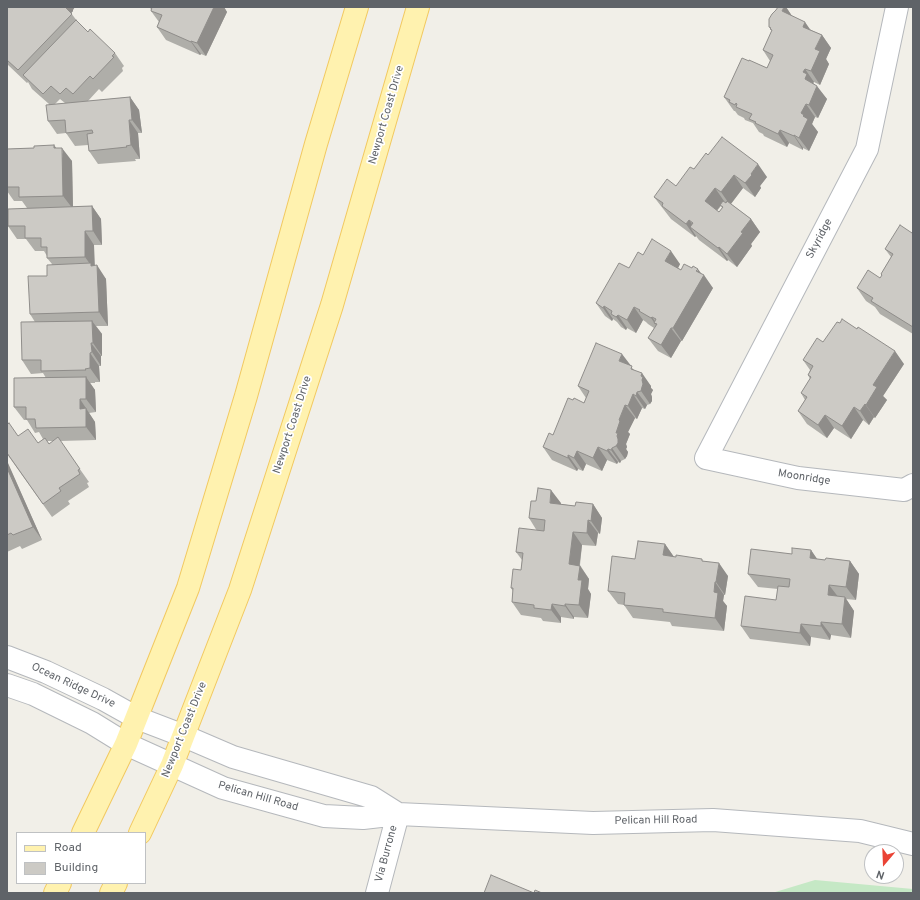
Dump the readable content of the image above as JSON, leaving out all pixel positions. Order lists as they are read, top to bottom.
{
  "streets": {
    "main road": ["Newport Coast Drive"],
    "street": [
      "Skyridge",
      "Moonridge",
      "Ocean Ridge Drive",
      "Pelican Hill Road",
      "Via Burrone"
    ]
  },
  "crossings": [
    ["Newport Coast Drive", "Pelican Hill Road"],
    ["Skyridge", "Moonridge"],
    ["Ocean Ridge Drive", "Pelican Hill Road"],
    ["Pelican Hill Road", "Via Burrone"]
  ],
  "legend": ["Road", "Building"],
  "north": "bottom"
}
